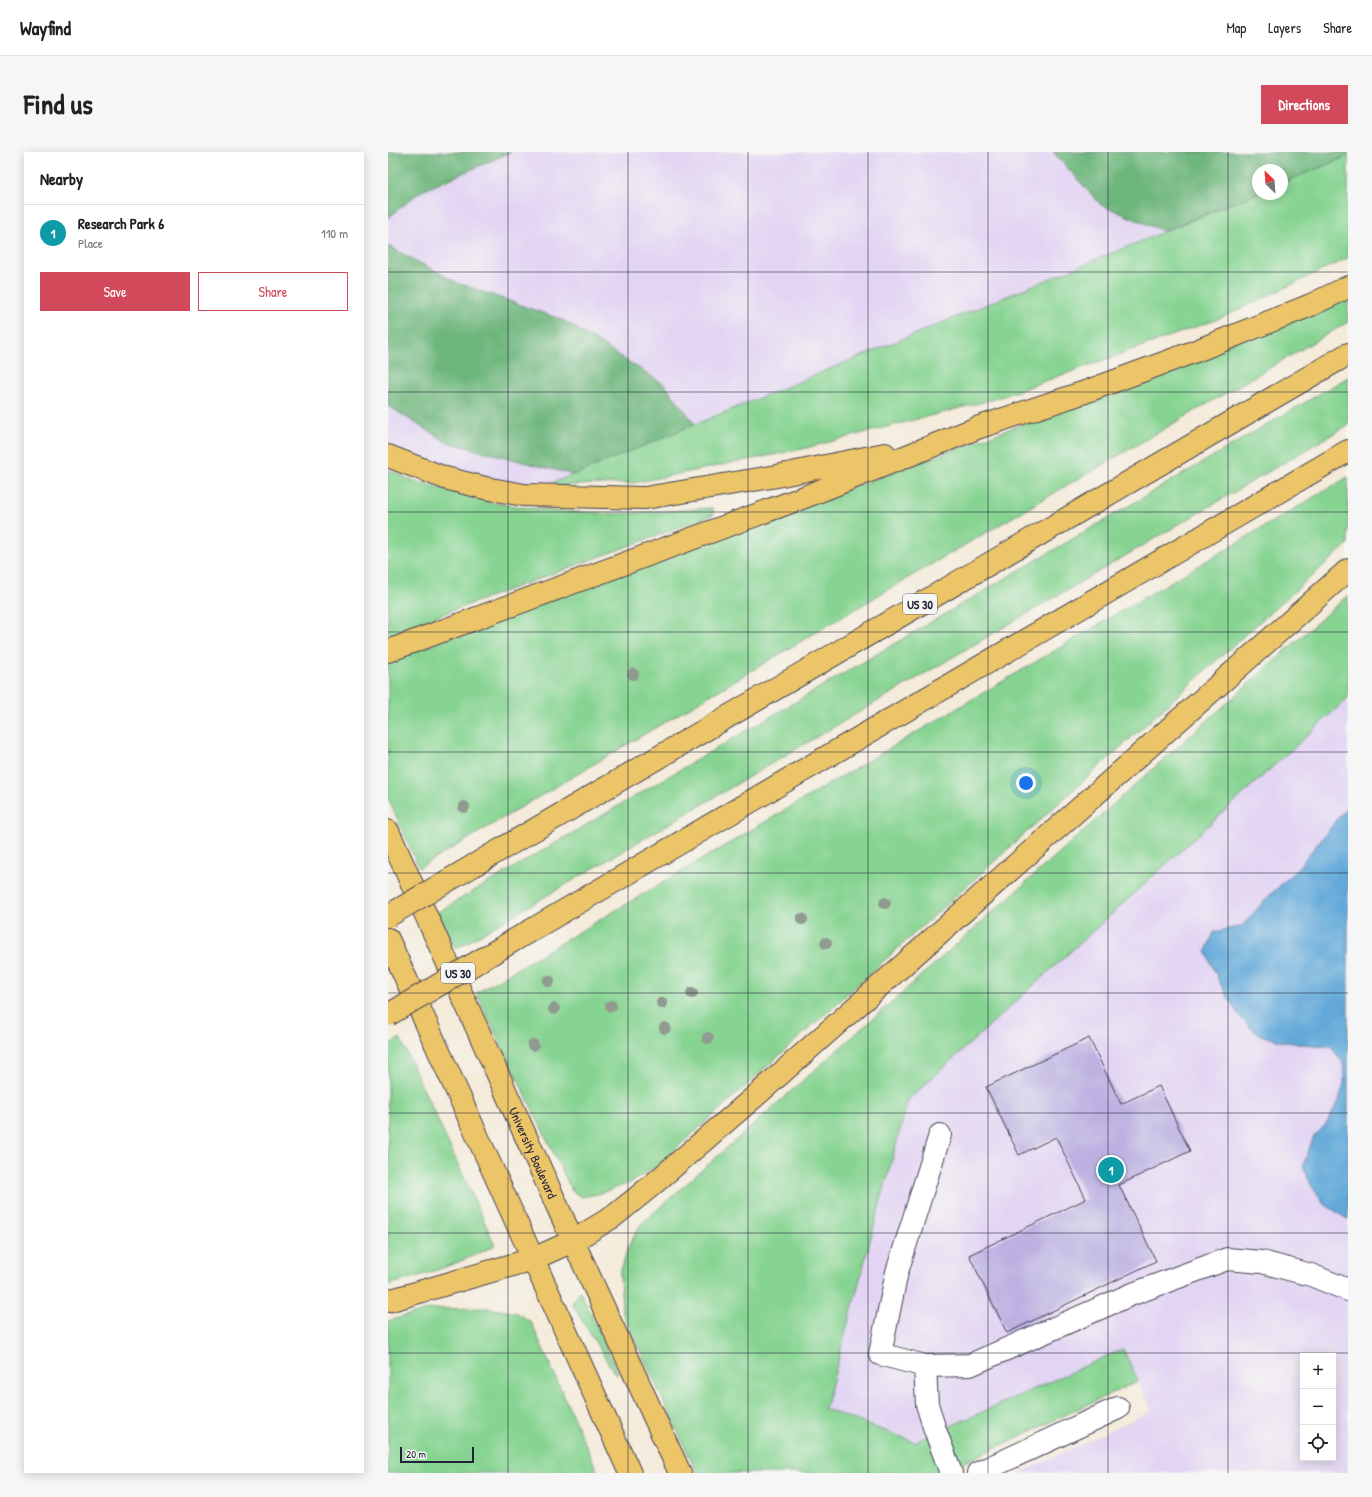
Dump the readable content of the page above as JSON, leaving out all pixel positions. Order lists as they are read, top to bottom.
{
  "streets": {
    "main road": ["US 30", "University Boulevard"]
  },
  "scale_bar": "20 m",
  "north": "top left",
  "page": {
    "header": "Wayfind",
    "nav": ["Map", "Layers", "Share"],
    "title": "Find us",
    "buttons": [
      "Directions",
      ["Save", "Share"]
    ],
    "heading": "Nearby",
    "list": [
      {
        "mark": "1",
        "name": "Research Park 6",
        "note": "Place",
        "value": "110 m"
      }
    ],
    "pins": "1",
    "map_buttons": ["+", "−"],
    "scale": "20 m"
  }
}
